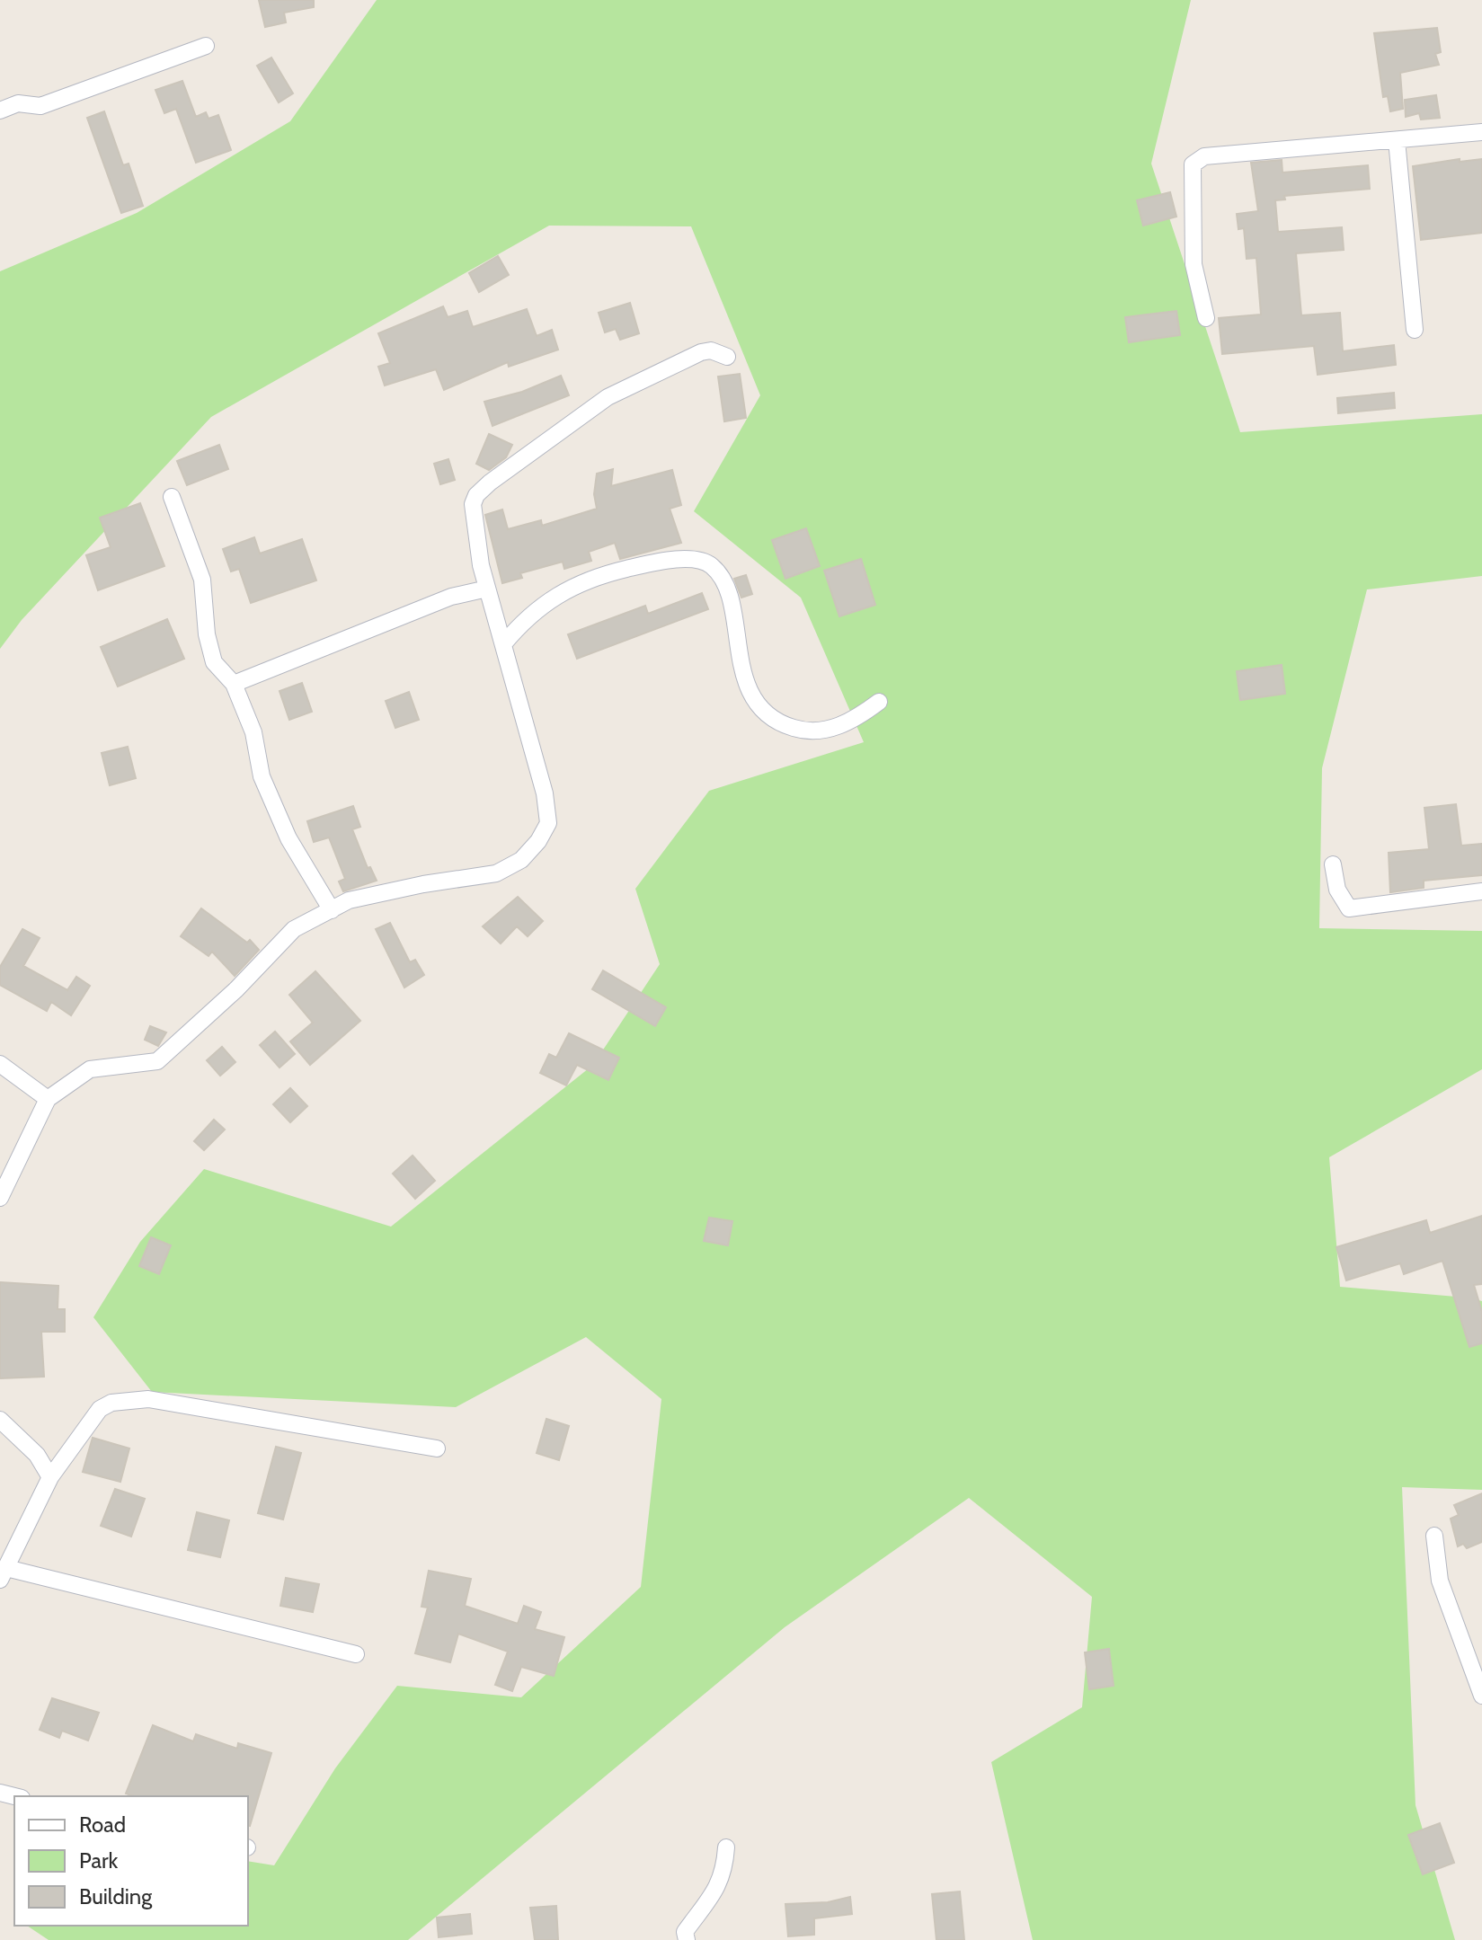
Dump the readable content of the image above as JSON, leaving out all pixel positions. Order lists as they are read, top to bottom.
{
  "legend": ["Road", "Park", "Building"]
}
